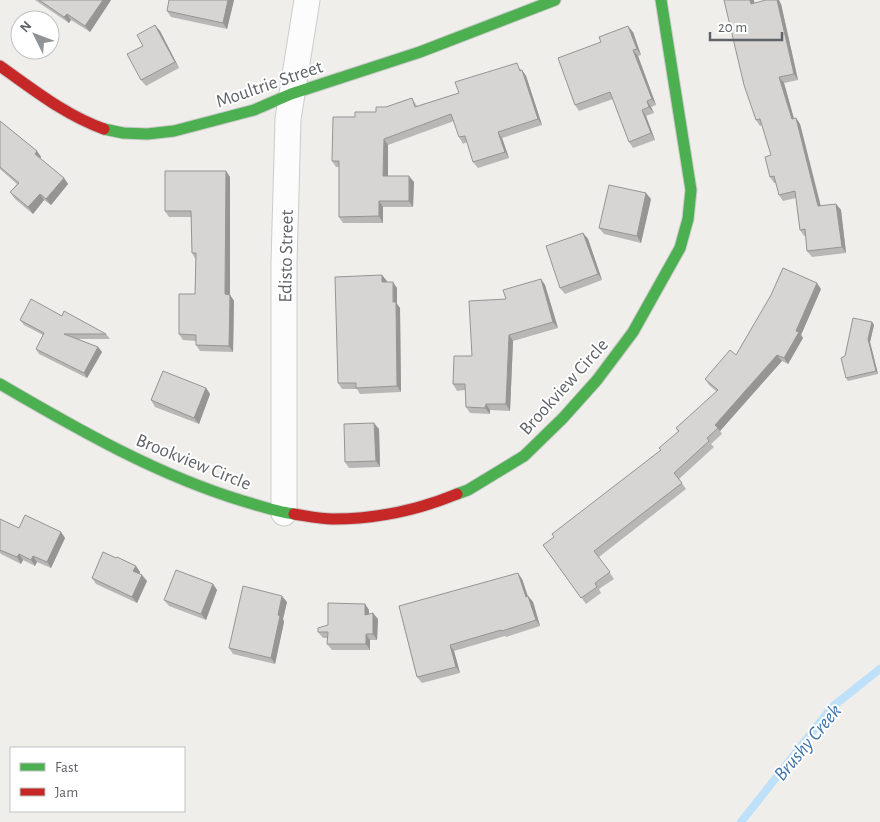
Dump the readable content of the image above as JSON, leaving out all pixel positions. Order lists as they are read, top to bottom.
{
  "streets": {
    "street": ["Moultrie Street", "Edisto Street", "Brookview Circle"]
  },
  "crossings": [
    ["Moultrie Street", "Edisto Street"],
    ["Edisto Street", "Brookview Circle"]
  ],
  "water": ["Brushy Creek"],
  "legend": ["Fast", "Jam"],
  "scale_bar": "20 m",
  "north": "top left"
}
